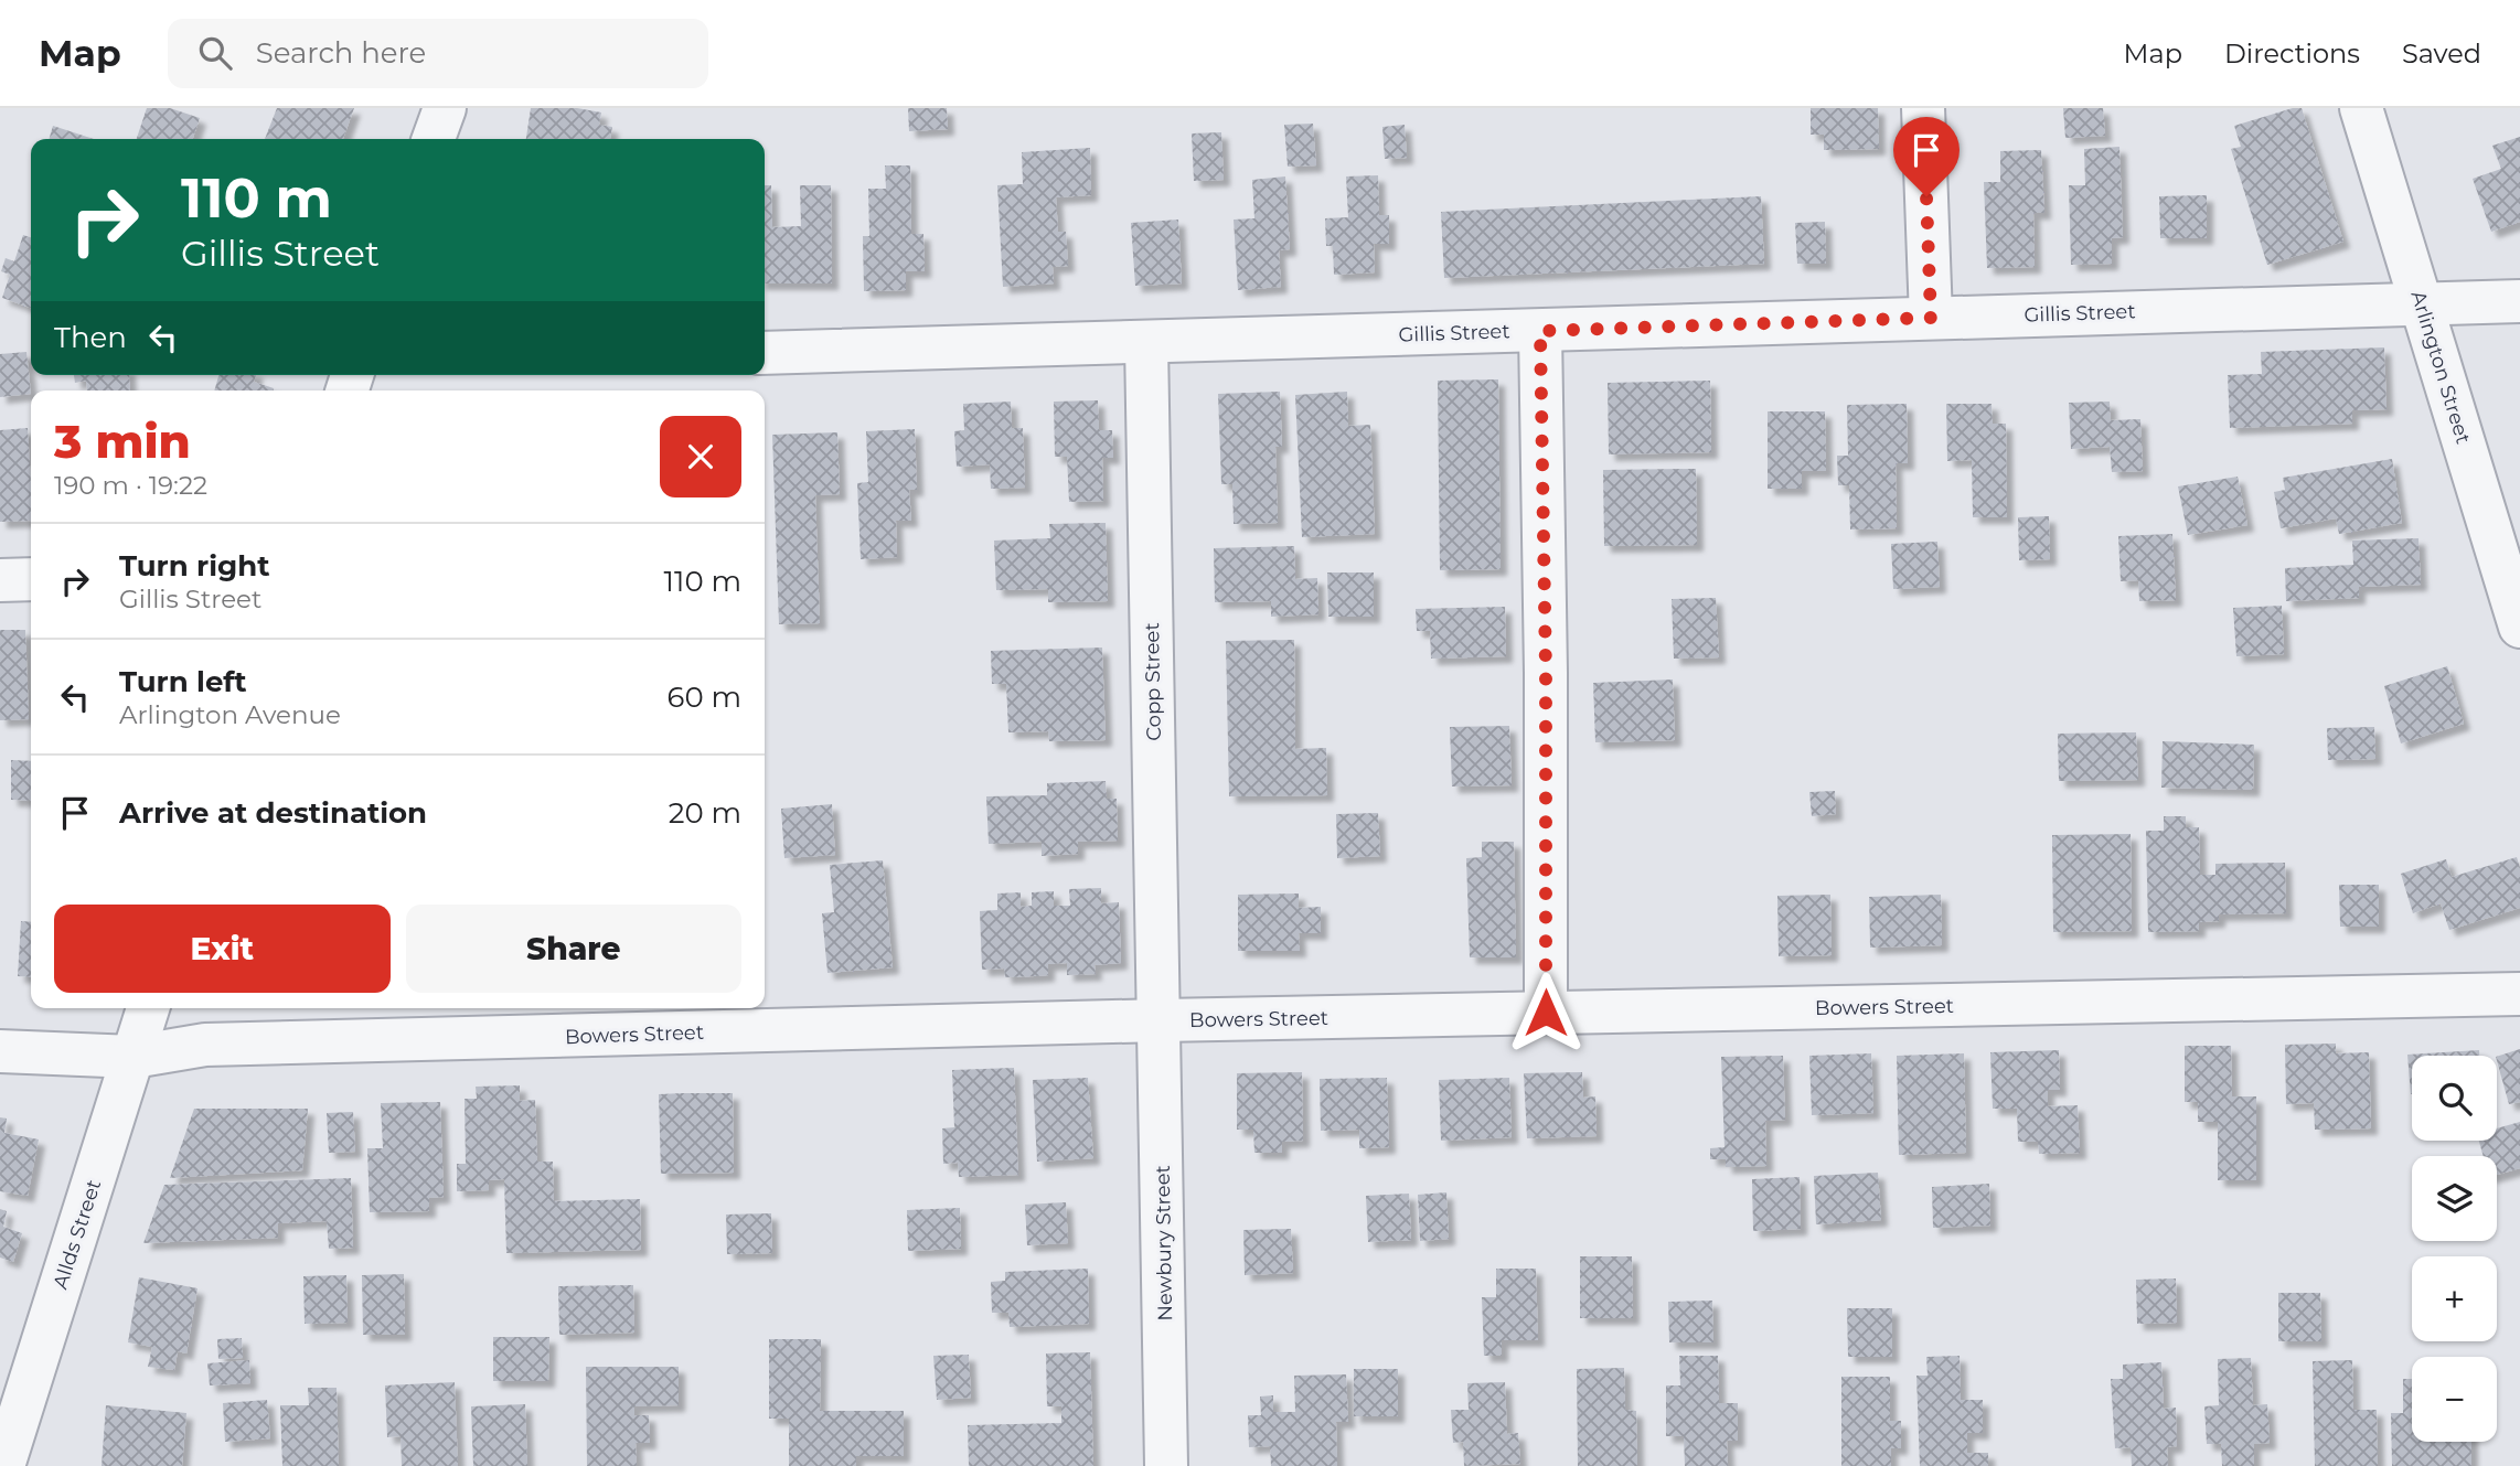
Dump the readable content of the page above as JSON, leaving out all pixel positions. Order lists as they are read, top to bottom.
{
  "streets": {
    "street": [
      "Gillis Street",
      "Arlington Street",
      "Copp Street",
      "Bowers Street",
      "Allds Street",
      "Newbury Street"
    ]
  },
  "crossings": [
    ["Gillis Street", "Arlington Street"],
    ["Gillis Street", "Copp Street"],
    ["Copp Street", "Bowers Street"],
    ["Copp Street", "Newbury Street"],
    ["Bowers Street", "Allds Street"],
    ["Bowers Street", "Newbury Street"]
  ],
  "page": {
    "header": "Map",
    "search": "Search here",
    "nav": ["Map", "Directions", "Saved"],
    "turn": ["110 m", "Gillis Street"],
    "then": "Then",
    "heading": ["3 min", "190 m · 19:22"],
    "list": [
      {
        "name": "Turn right",
        "note": "Gillis Street",
        "value": "110 m"
      },
      {
        "name": "Turn left",
        "note": "Arlington Avenue",
        "value": "60 m"
      },
      {
        "name": "Arrive at destination",
        "value": "20 m"
      }
    ],
    "buttons": ["Exit", "Share"],
    "map_buttons": ["+", "−"]
  }
}
